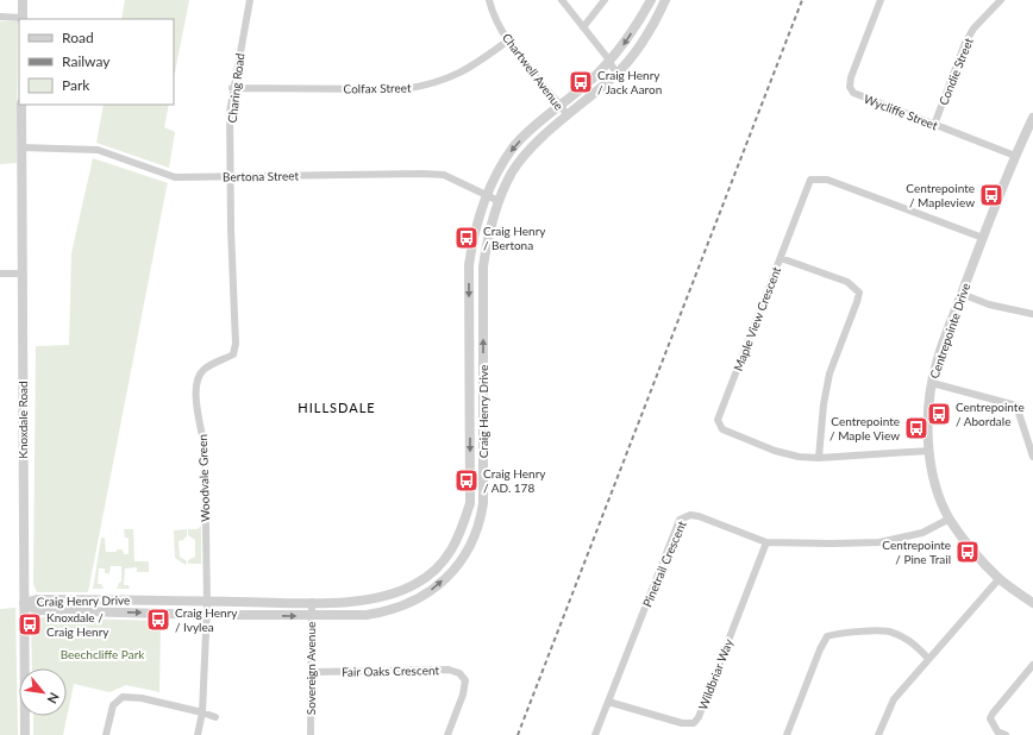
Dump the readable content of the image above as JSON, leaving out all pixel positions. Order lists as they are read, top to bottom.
{
  "streets": {
    "street": [
      "Chartwell Avenue",
      "Condie Street",
      "Charing Road",
      "Colfax Street",
      "Wycliffe Street",
      "Bertona Street",
      "Maple View Crescent",
      "Centrepointe Drive",
      "Craig Henry Drive",
      "Knoxdale Road",
      "Woodvale Green",
      "Pinetrail Crescent",
      "Sovereign Avenue",
      "Fair Oaks Crescent",
      "Wildbriar Way"
    ]
  },
  "crossings": [
    ["Chartwell Avenue", "Colfax Street"],
    ["Chartwell Avenue", "Craig Henry Drive"],
    ["Condie Street", "Wycliffe Street"],
    ["Charing Road", "Colfax Street"],
    ["Charing Road", "Bertona Street"],
    ["Charing Road", "Woodvale Green"],
    ["Wycliffe Street", "Centrepointe Drive"],
    ["Bertona Street", "Craig Henry Drive"],
    ["Bertona Street", "Knoxdale Road"],
    ["Bertona Street", "Woodvale Green"],
    ["Maple View Crescent", "Centrepointe Drive"],
    ["Centrepointe Drive", "Pinetrail Crescent"],
    ["Craig Henry Drive", "Knoxdale Road"],
    ["Craig Henry Drive", "Woodvale Green"],
    ["Craig Henry Drive", "Sovereign Avenue"],
    ["Pinetrail Crescent", "Wildbriar Way"],
    ["Sovereign Avenue", "Fair Oaks Crescent"]
  ],
  "districts": ["HILLSDALE"],
  "parks": ["Beechcliffe Park"],
  "places": {
    "bus stop": [
      "Craig Henry / Jack Aaron",
      "Centrepointe / Mapleview",
      "Craig Henry / Bertona",
      "Centrepointe / Abordale",
      "Centrepointe / Maple View",
      "Craig Henry / AD. 178",
      "Centrepointe / Pine Trail",
      "Craig Henry / Ivylea",
      "Knoxdale / Craig Henry"
    ]
  },
  "legend": ["Road", "Railway", "Park"],
  "north": "bottom right"
}
